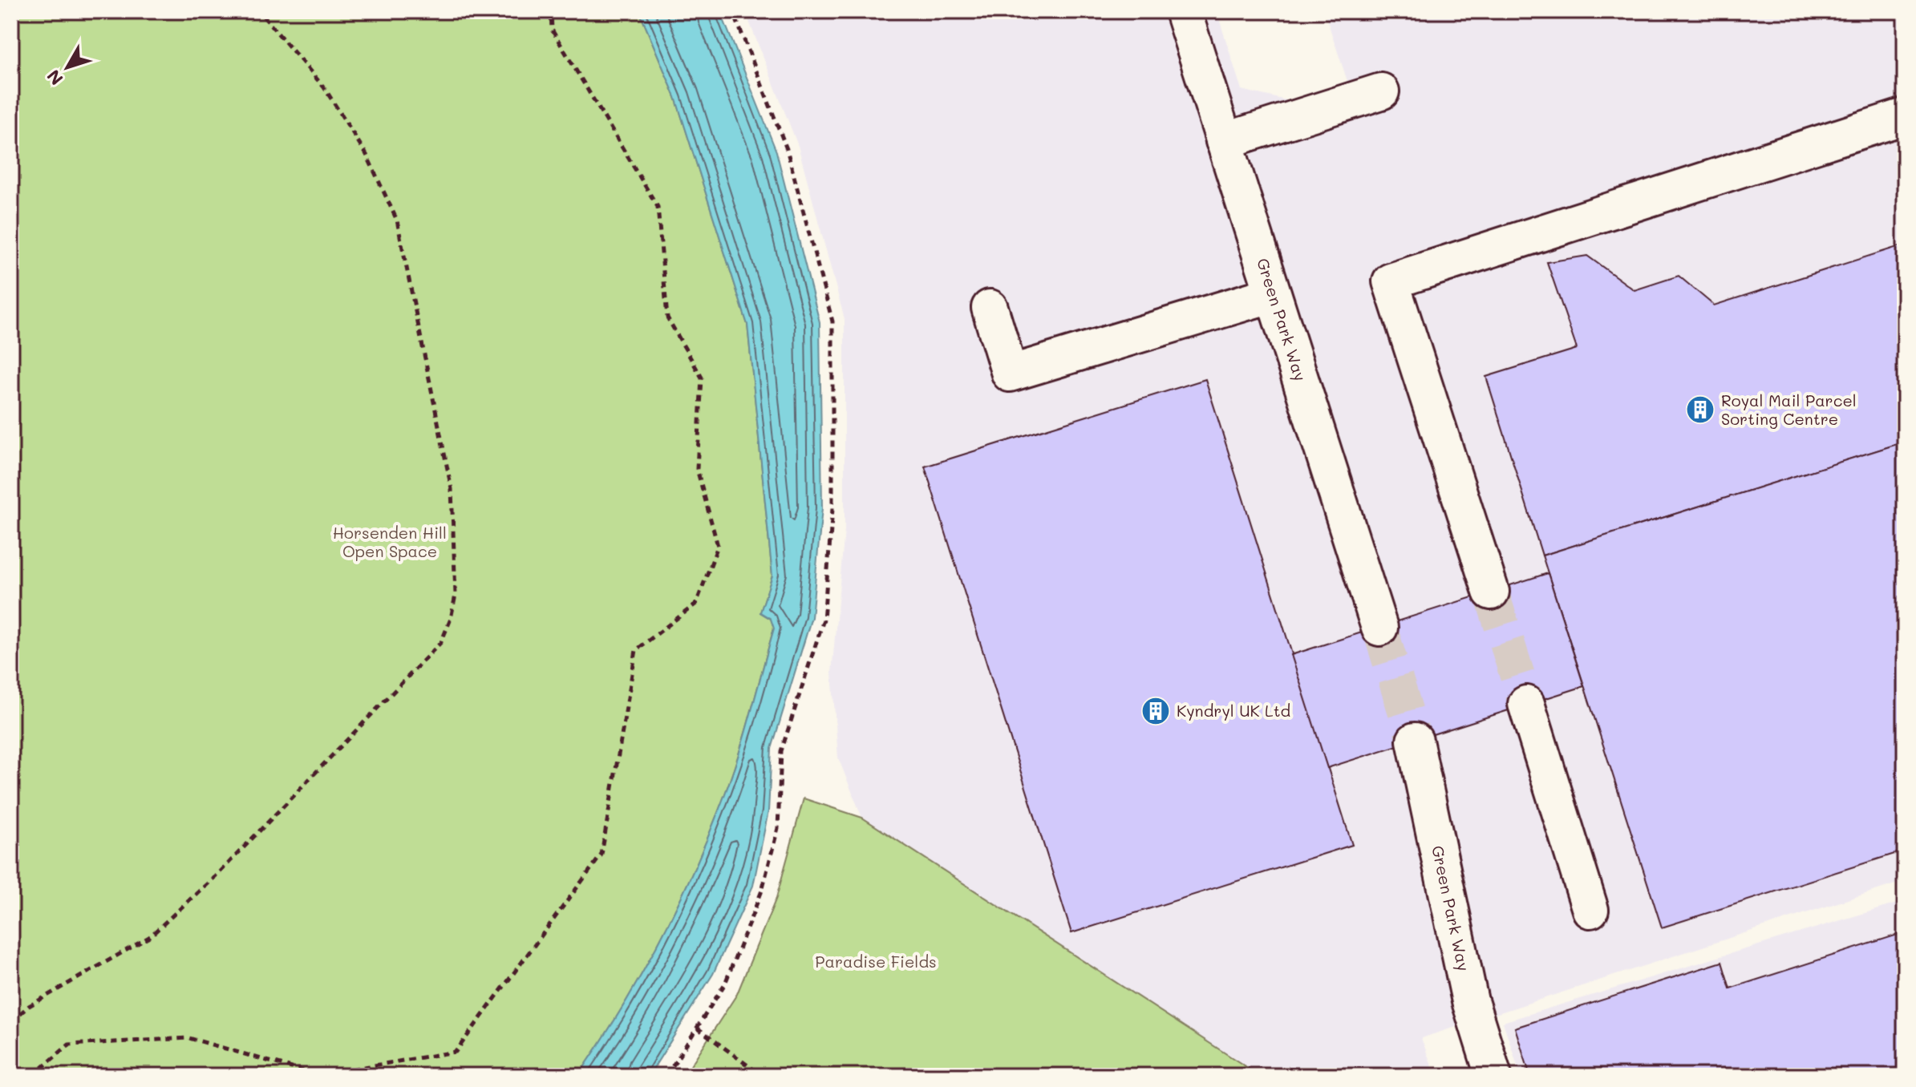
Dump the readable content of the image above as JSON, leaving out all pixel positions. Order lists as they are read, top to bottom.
{
  "streets": {
    "street": ["Green Park Way"]
  },
  "parks": ["Horsenden Hill Open Space", "Paradise Fields"],
  "places": {
    "building": ["Royal Mail Parcel Sorting Centre", "Kyndryl UK Ltd"]
  },
  "north": "bottom left"
}
